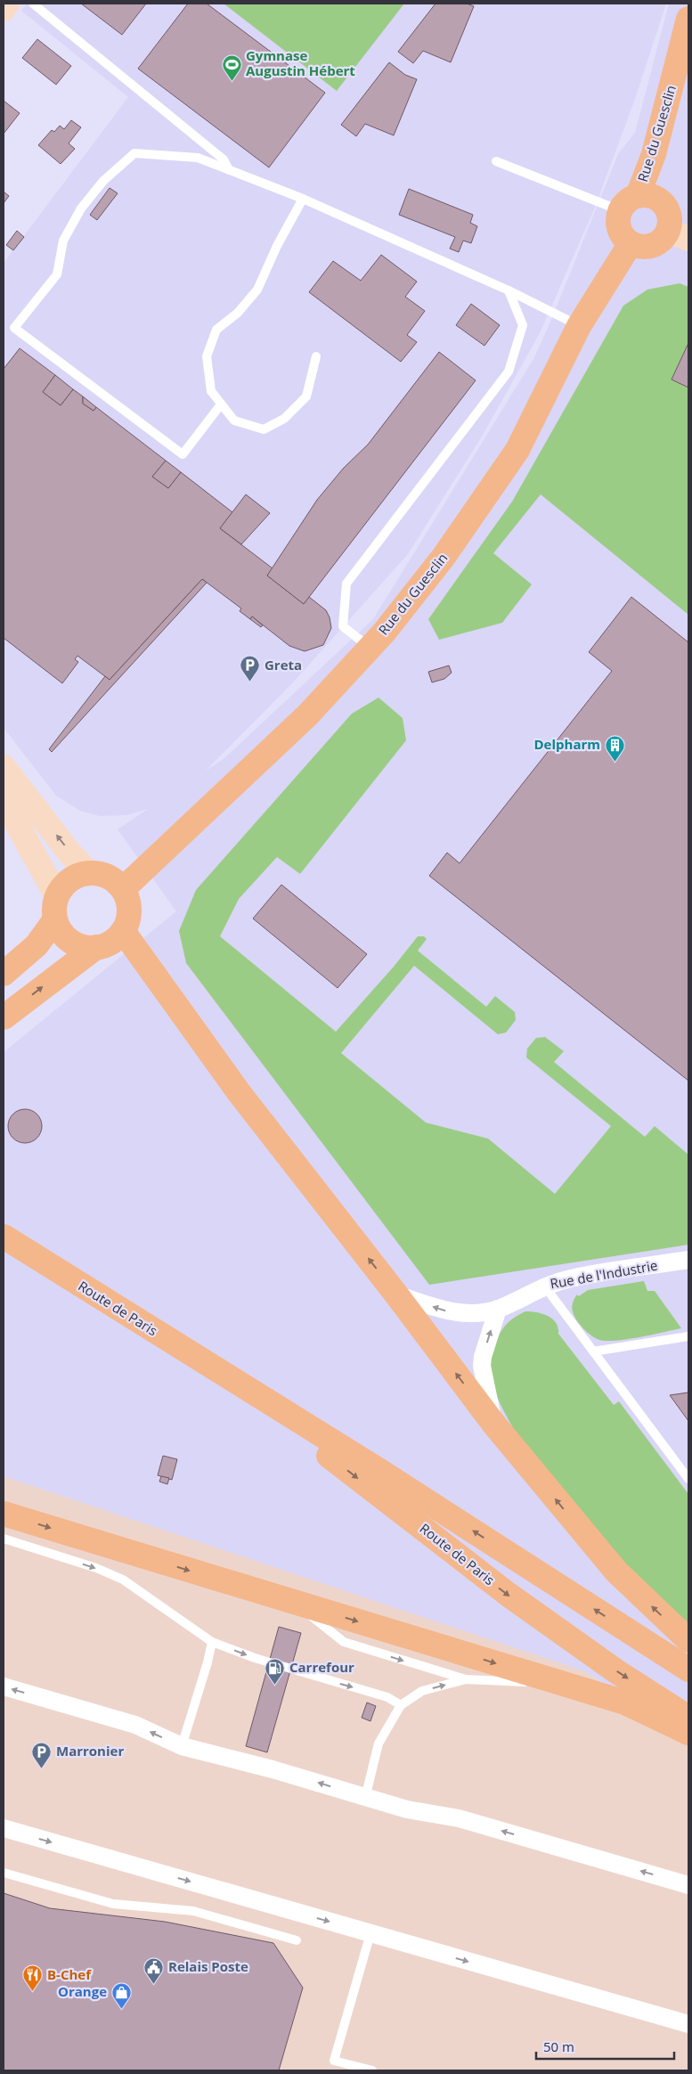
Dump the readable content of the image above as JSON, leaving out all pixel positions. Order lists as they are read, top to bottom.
{
  "streets": {
    "main road": ["Rue du Guesclin", "Route de Paris"],
    "street": ["Rue de l'Industrie"]
  },
  "places": {
    "sports": ["Gymnase Augustin Hébert"],
    "parking": ["Greta", "Marronier"],
    "building": ["Delpharm"],
    "fuel station": ["Carrefour"],
    "public building": ["Relais Poste"],
    "restaurant": ["B-Chef"],
    "shop": ["Orange"]
  },
  "scale_bar": "50 m"
}
